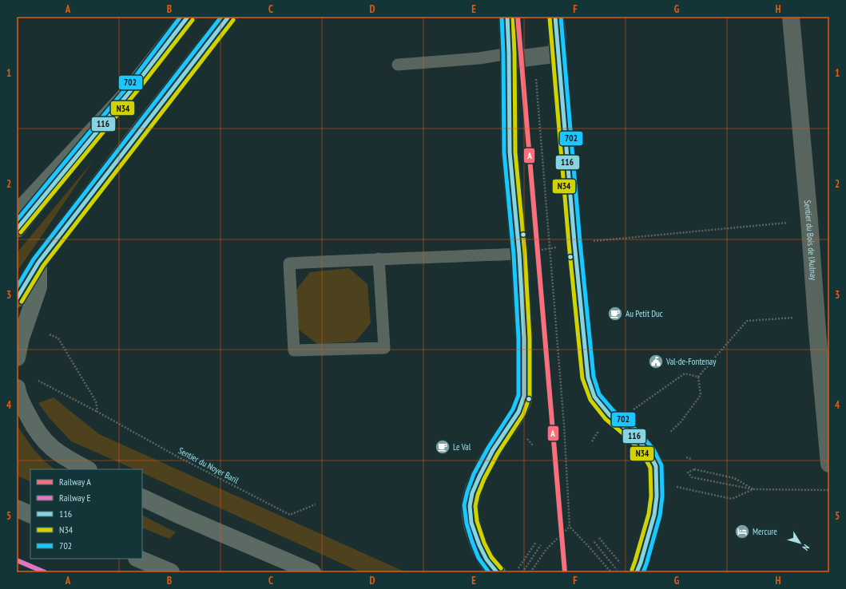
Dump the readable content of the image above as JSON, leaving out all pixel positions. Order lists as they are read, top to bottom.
{
  "streets": {
    "street": ["Sentier du Bois de l'Aulnay"],
    "path": ["Sentier du Noyer Baril"]
  },
  "places": {
    "cafe": ["Au Petit Duc", "Le Val"],
    "public building": ["Val-de-Fontenay"],
    "hotel": ["Mercure"]
  },
  "lines": [
    "rail line A",
    "transit line 116",
    "transit line N34",
    "transit line 702",
    "rail line E"
  ],
  "legend": [
    "Railway A",
    "Railway E",
    "116",
    "N34",
    "702"
  ],
  "north": "bottom right",
  "grid": {
    "columns": [
      "A",
      "B",
      "C",
      "D",
      "E",
      "F",
      "G",
      "H"
    ],
    "rows": [
      "1",
      "2",
      "3",
      "4",
      "5"
    ]
  }
}
